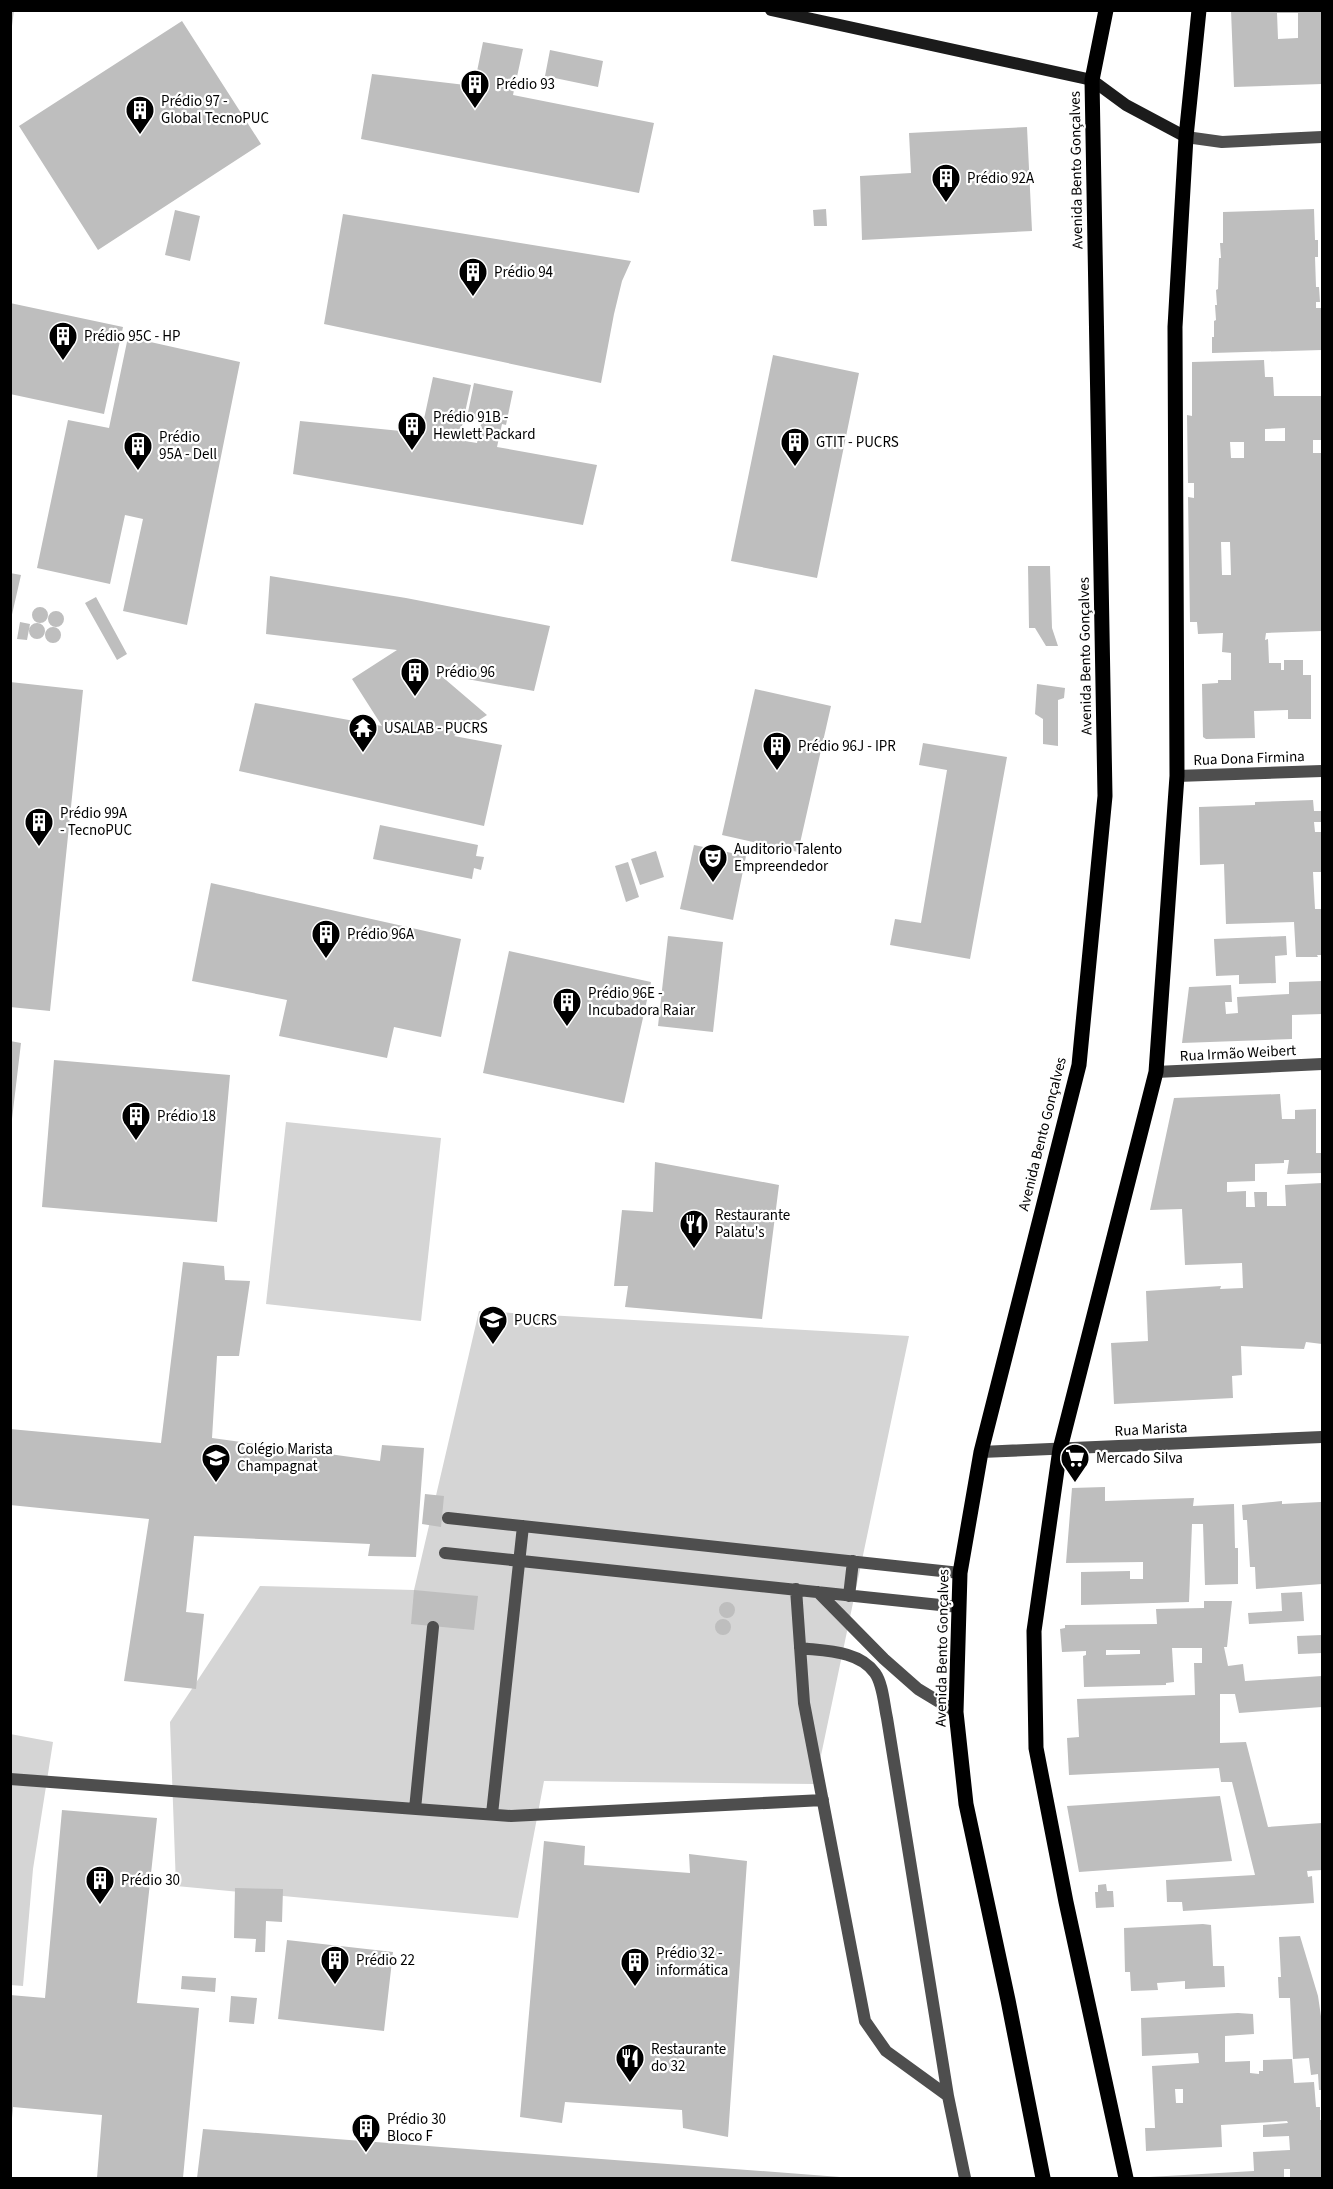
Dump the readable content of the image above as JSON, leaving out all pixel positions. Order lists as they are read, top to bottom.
{
  "streets": {
    "main road": ["Avenida Bento Gonçalves"],
    "street": ["Rua Dona Firmina", "Rua Irmão Weibert", "Rua Marista"]
  },
  "crossings": [
    ["Avenida Bento Gonçalves", "Rua Marista"]
  ],
  "places": {
    "building": [
      "Prédio 93",
      "Prédio 97 - Global TecnoPUC",
      "Prédio 92A",
      "Prédio 94",
      "Prédio 95C - HP",
      "Prédio 91B - Hewlett Packard",
      "GTIT - PUCRS",
      "Prédio 95A - Dell",
      "Prédio 96",
      "Prédio 96J - IPR",
      "Prédio 99A - TecnoPUC",
      "Prédio 96A",
      "Prédio 96E - Incubadora Raiar",
      "Prédio 18",
      "Prédio 30",
      "Prédio 22",
      "Prédio 32 - informática",
      "Prédio 30 Bloco F"
    ],
    "temple": ["USALAB - PUCRS"],
    "theatre": ["Auditorio Talento Empreendedor"],
    "restaurant": ["Restaurante Palatu's", "Restaurante do 32"],
    "school or university": ["PUCRS", "Colégio Marista Champagnat"],
    "supermarket": ["Mercado Silva"]
  }
}
